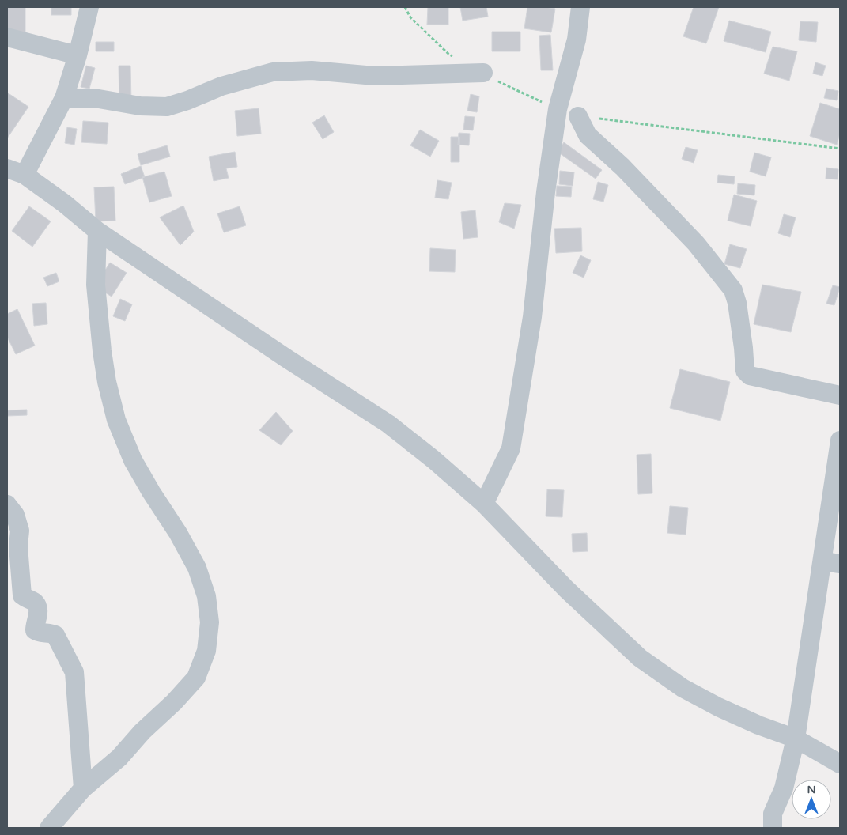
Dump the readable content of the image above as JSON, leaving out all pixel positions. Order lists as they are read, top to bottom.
{
  "north": "top"
}
